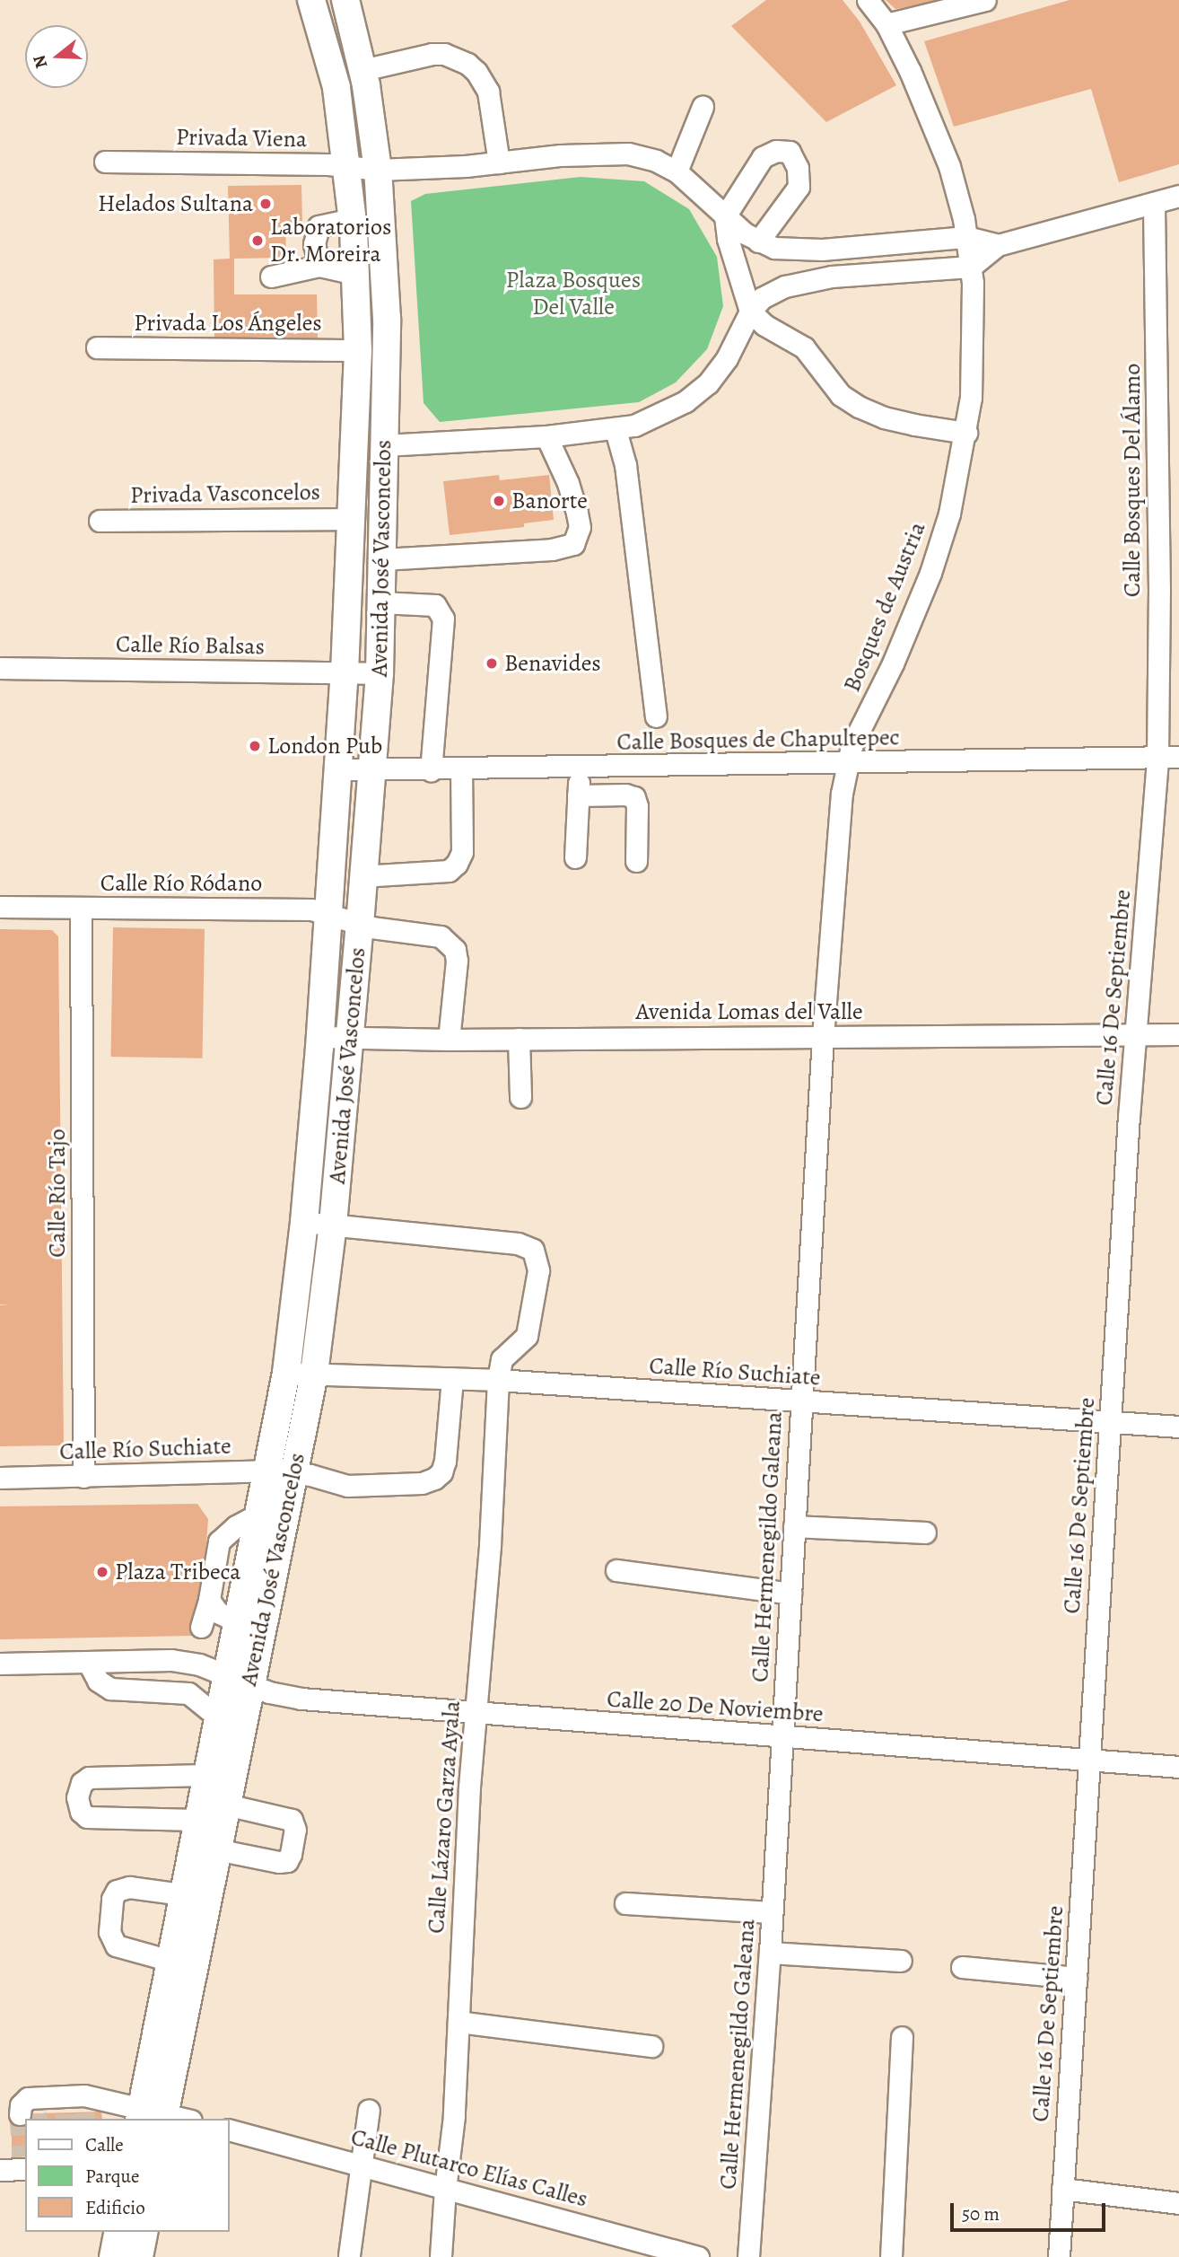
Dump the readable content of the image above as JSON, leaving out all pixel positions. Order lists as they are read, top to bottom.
{
  "streets": {
    "main road": ["Avenida José Vasconcelos"],
    "street": [
      "Privada Viena",
      "Privada Los Ángeles",
      "Calle Bosques Del Álamo",
      "Privada Vasconcelos",
      "Bosques de Austria",
      "Calle Río Balsas",
      "Calle Bosques de Chapultepec",
      "Calle Río Ródano",
      "Calle 16 De Septiembre",
      "Avenida Lomas del Valle",
      "Calle Río Tajo",
      "Calle Río Suchiate",
      "Calle Hermenegildo Galeana",
      "Calle 20 De Noviembre",
      "Calle Lázaro Garza Ayala",
      "Calle Plutarco Elías Calles"
    ]
  },
  "crossings": [
    ["Privada Viena", "Avenida José Vasconcelos"],
    ["Privada Los Ángeles", "Avenida José Vasconcelos"],
    ["Calle Bosques Del Álamo", "Calle Bosques de Chapultepec"],
    ["Calle Bosques Del Álamo", "Calle 16 De Septiembre"],
    ["Privada Vasconcelos", "Avenida José Vasconcelos"],
    ["Avenida José Vasconcelos", "Calle Río Balsas"],
    ["Avenida José Vasconcelos", "Calle Bosques de Chapultepec"],
    ["Avenida José Vasconcelos", "Calle Río Ródano"],
    ["Avenida José Vasconcelos", "Avenida Lomas del Valle"],
    ["Avenida José Vasconcelos", "Calle Río Suchiate"],
    ["Avenida José Vasconcelos", "Calle 20 De Noviembre"],
    ["Avenida José Vasconcelos", "Calle Lázaro Garza Ayala"],
    ["Bosques de Austria", "Calle Bosques de Chapultepec"],
    ["Bosques de Austria", "Calle Hermenegildo Galeana"],
    ["Calle Bosques de Chapultepec", "Calle 16 De Septiembre"],
    ["Calle Bosques de Chapultepec", "Calle Hermenegildo Galeana"],
    ["Calle Río Ródano", "Avenida Lomas del Valle"],
    ["Calle Río Ródano", "Calle Río Tajo"],
    ["Calle 16 De Septiembre", "Avenida Lomas del Valle"],
    ["Calle 16 De Septiembre", "Calle Río Suchiate"],
    ["Calle 16 De Septiembre", "Calle 20 De Noviembre"],
    ["Avenida Lomas del Valle", "Calle Hermenegildo Galeana"],
    ["Calle Río Tajo", "Calle Río Suchiate"],
    ["Calle Río Suchiate", "Calle Hermenegildo Galeana"],
    ["Calle Río Suchiate", "Calle Lázaro Garza Ayala"],
    ["Calle Hermenegildo Galeana", "Calle 20 De Noviembre"],
    ["Calle 20 De Noviembre", "Calle Lázaro Garza Ayala"],
    ["Calle Lázaro Garza Ayala", "Calle Plutarco Elías Calles"]
  ],
  "parks": ["Plaza Bosques Del Valle"],
  "places": [
    "Helados Sultana",
    "Laboratorios Dr. Moreira",
    "Banorte",
    "Benavides",
    "London Pub",
    "Plaza Tribeca"
  ],
  "legend": ["Calle", "Parque", "Edificio"],
  "scale_bar": "50 m",
  "north": "left"
}
